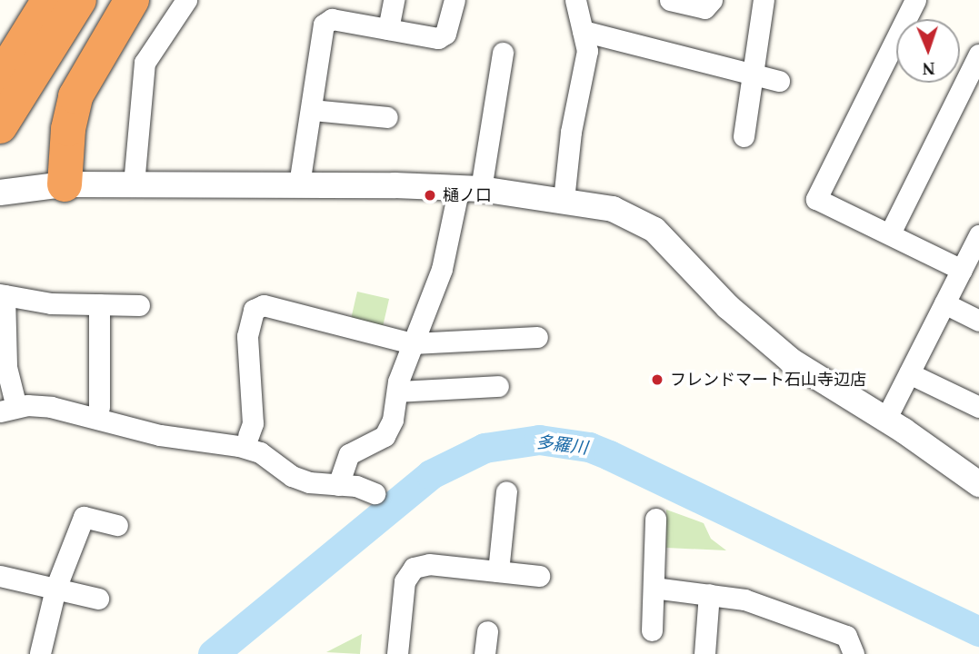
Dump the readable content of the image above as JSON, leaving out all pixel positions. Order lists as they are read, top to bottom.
{
  "water": ["多羅川"],
  "places": ["樋ノ口", "フレンドマート石山寺辺店"],
  "north": "bottom"
}
